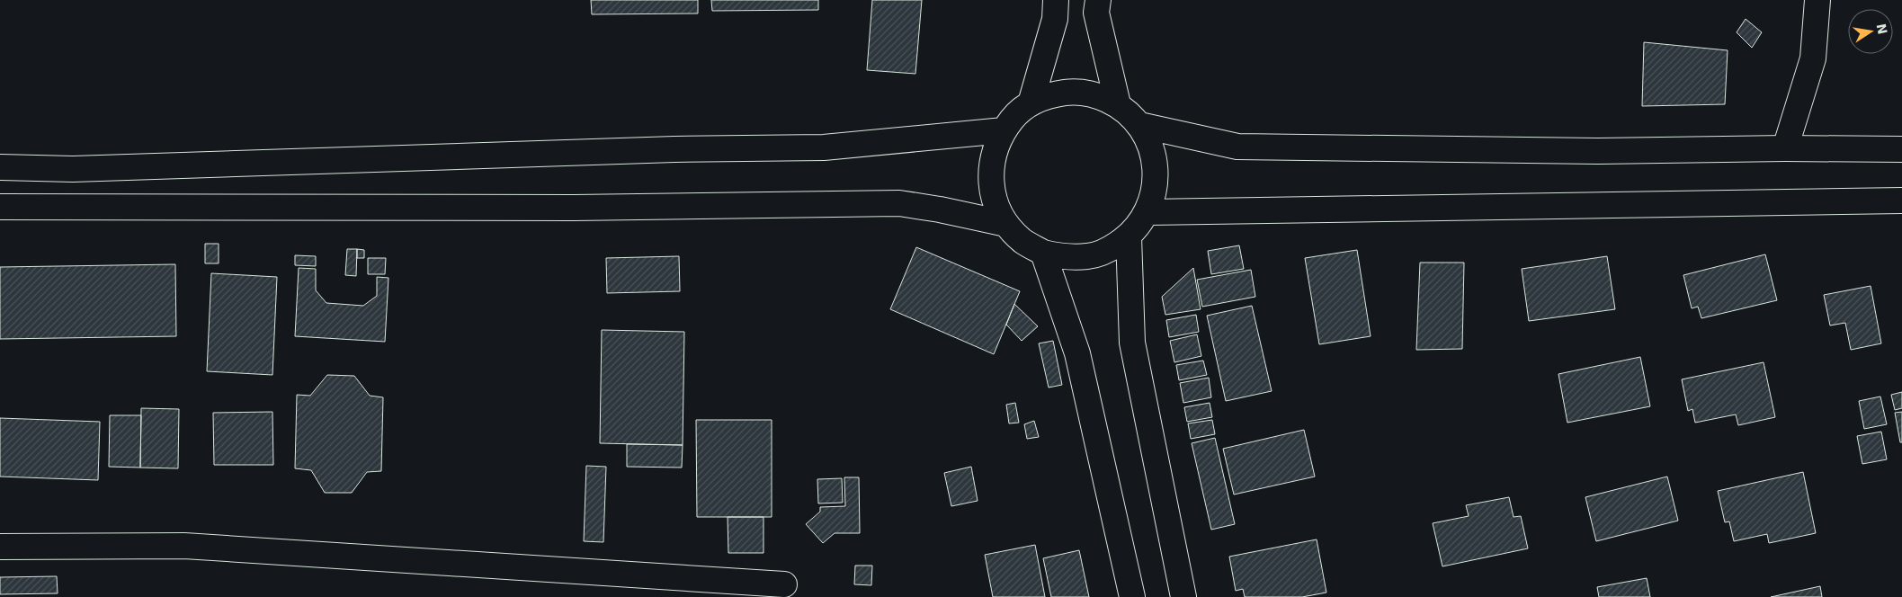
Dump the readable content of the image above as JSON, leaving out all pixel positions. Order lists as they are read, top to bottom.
{
  "north": "right"
}
